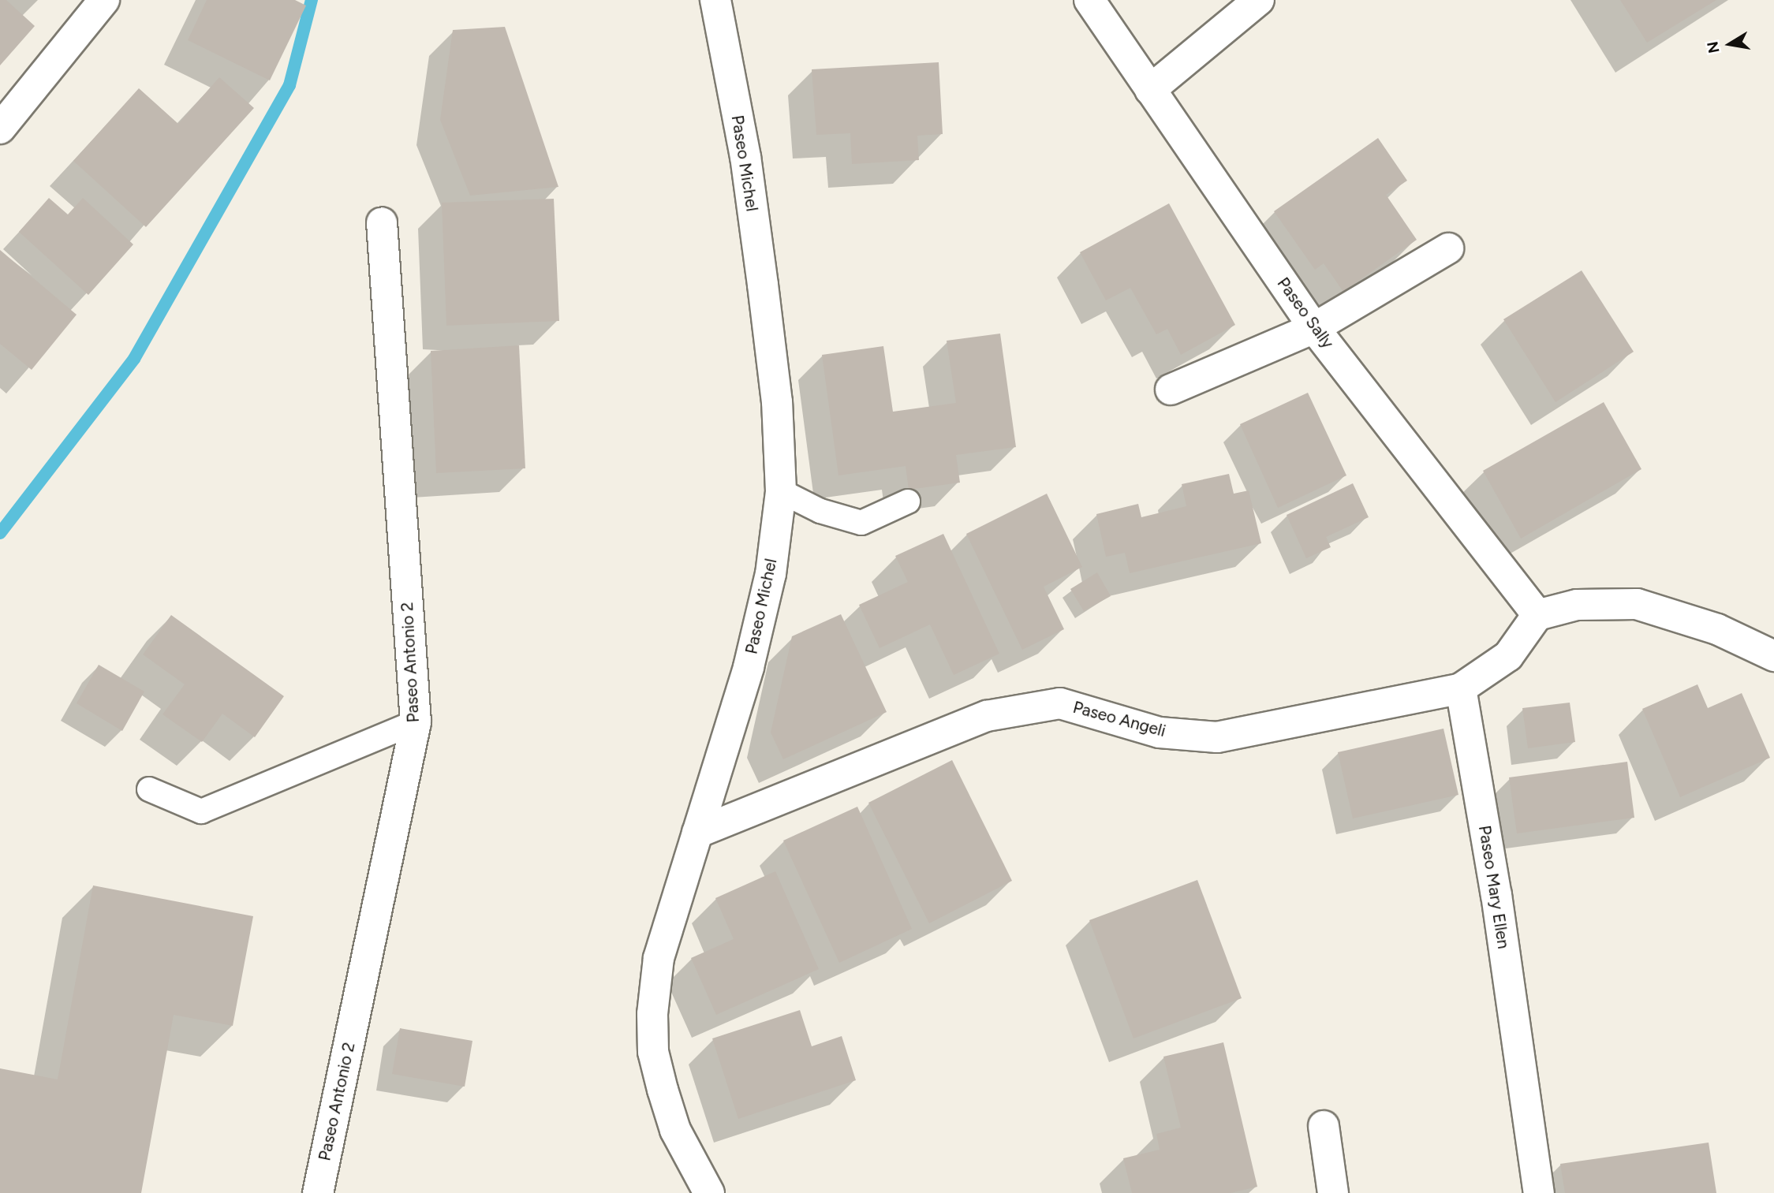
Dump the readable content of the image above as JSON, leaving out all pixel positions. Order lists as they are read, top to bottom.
{
  "streets": {
    "street": [
      "Paseo Michel",
      "Paseo Sally",
      "Paseo Antonio 2",
      "Paseo Angeli",
      "Paseo Mary Ellen"
    ]
  },
  "crossings": [
    ["Paseo Michel", "Paseo Angeli"],
    ["Paseo Angeli", "Paseo Mary Ellen"]
  ],
  "north": "left"
}
